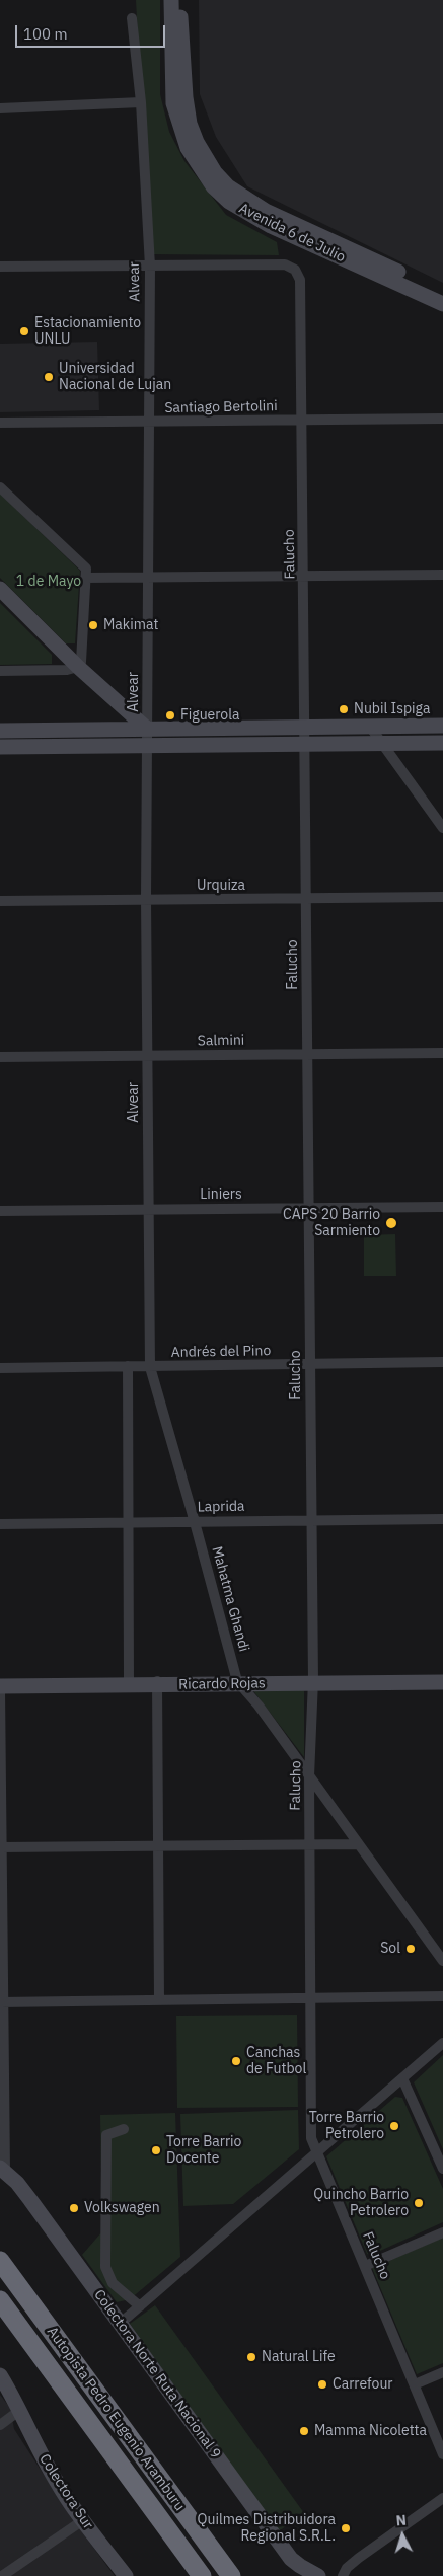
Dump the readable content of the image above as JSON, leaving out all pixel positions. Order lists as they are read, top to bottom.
{
  "streets": {
    "highway": ["Autopista Pedro Eugenio Aramburu"],
    "main road": [
      "Avenida 6 de Julio",
      "Ricardo Rojas",
      "Colectora Norte Ruta Nacional 9",
      "Colectora Sur"
    ],
    "street": [
      "Alvear",
      "Santiago Bertolini",
      "Falucho",
      "Urquiza",
      "Salmini",
      "Liniers",
      "Andrés del Pino",
      "Laprida",
      "Mahatma Ghandi"
    ]
  },
  "crossings": [
    ["Alvear", "Santiago Bertolini"],
    ["Alvear", "Falucho"],
    ["Alvear", "Urquiza"],
    ["Alvear", "Salmini"],
    ["Alvear", "Liniers"],
    ["Alvear", "Andrés del Pino"],
    ["Alvear", "Mahatma Ghandi"],
    ["Santiago Bertolini", "Falucho"],
    ["Falucho", "Urquiza"],
    ["Falucho", "Salmini"],
    ["Falucho", "Liniers"],
    ["Falucho", "Andrés del Pino"],
    ["Falucho", "Laprida"],
    ["Falucho", "Mahatma Ghandi"],
    ["Falucho", "Ricardo Rojas"],
    ["Andrés del Pino", "Mahatma Ghandi"],
    ["Laprida", "Mahatma Ghandi"],
    ["Mahatma Ghandi", "Ricardo Rojas"]
  ],
  "parks": ["1 de Mayo"],
  "places": [
    "Estacionamiento UNLU",
    "Universidad Nacional de Lujan",
    "Makimat",
    "Nubil Ispiga",
    "Figuerola",
    "CAPS 20 Barrio Sarmiento",
    "Sol",
    "Canchas de Futbol",
    "Torre Barrio Petrolero",
    "Torre Barrio Docente",
    "Quincho Barrio Petrolero",
    "Volkswagen",
    "Natural Life",
    "Carrefour",
    "Mamma Nicoletta",
    "Quilmes Distribuidora Regional S.R.L."
  ],
  "scale_bar": "100 m",
  "north": "top"
}
